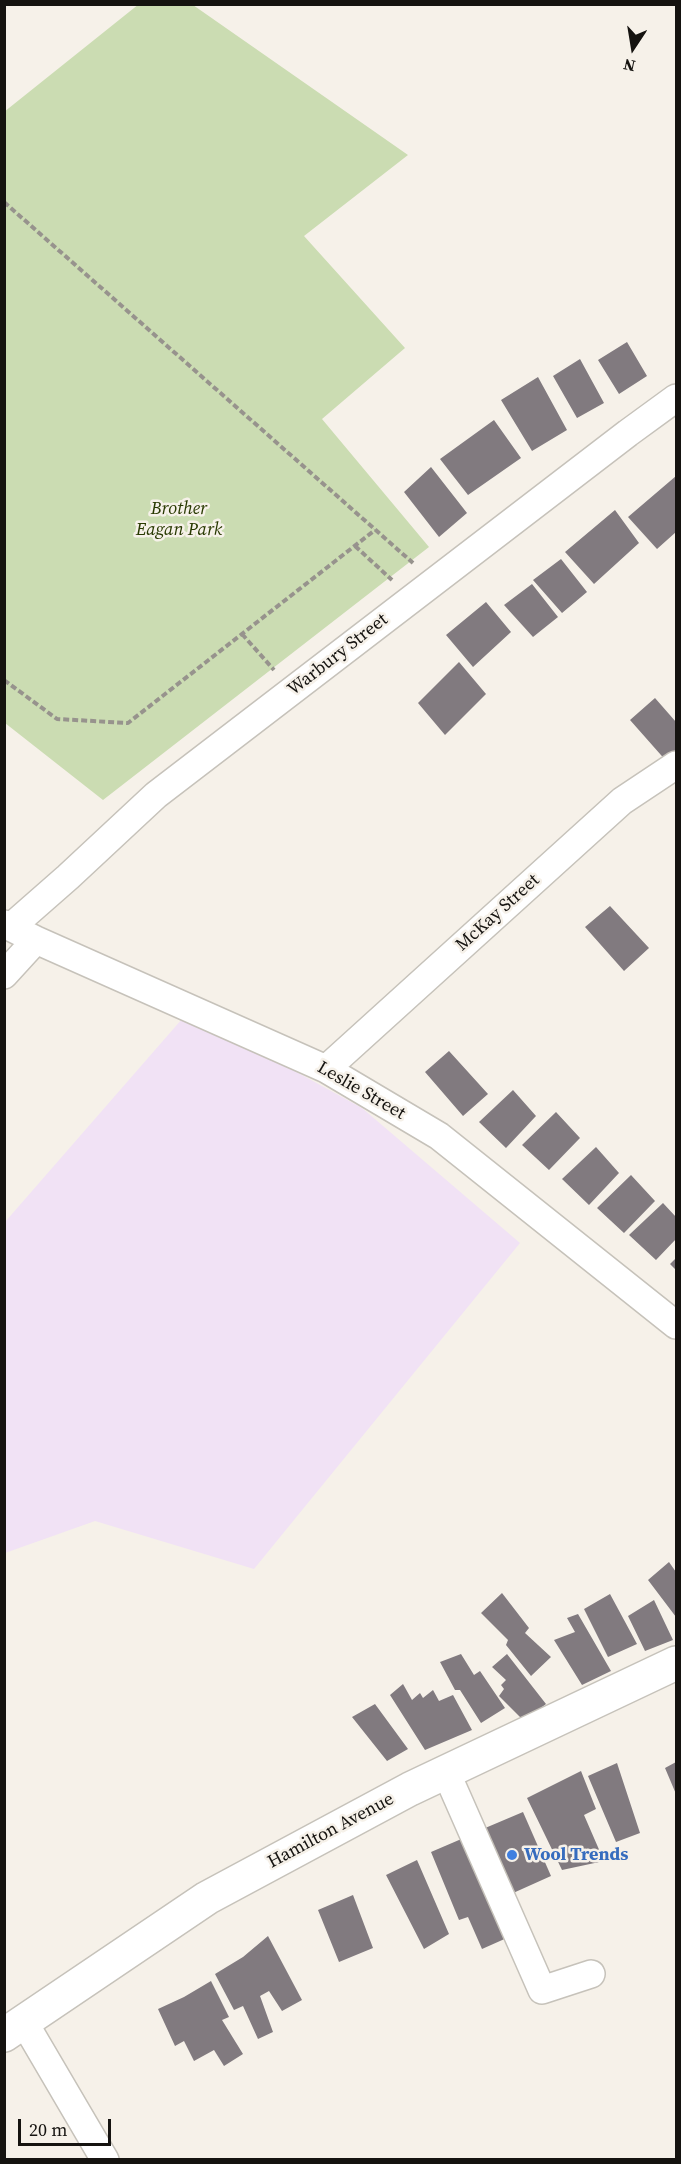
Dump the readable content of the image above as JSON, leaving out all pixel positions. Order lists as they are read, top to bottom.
{
  "streets": {
    "street": [
      "Warbury Street",
      "McKay Street",
      "Leslie Street",
      "Hamilton Avenue"
    ]
  },
  "crossings": [
    ["Warbury Street", "Leslie Street"],
    ["McKay Street", "Leslie Street"]
  ],
  "parks": ["Brother Eagan Park"],
  "places": ["Wool Trends"],
  "scale_bar": "20 m",
  "north": "bottom"
}
